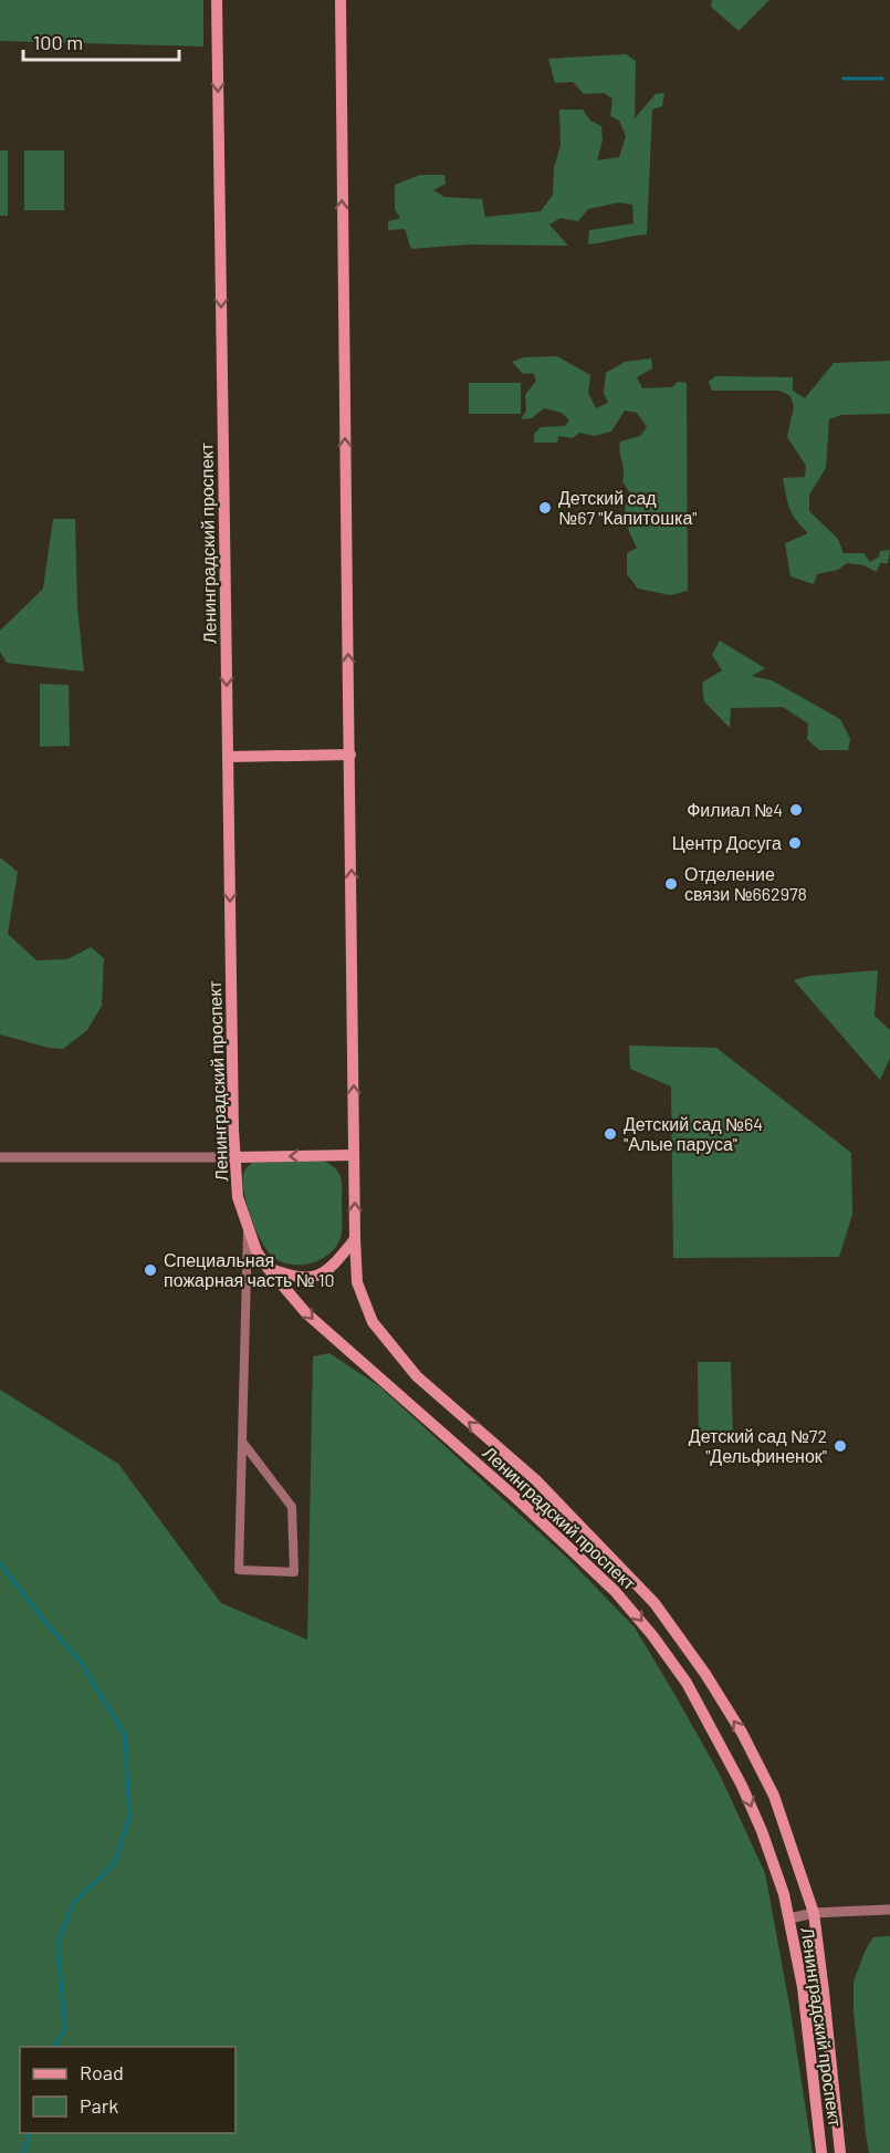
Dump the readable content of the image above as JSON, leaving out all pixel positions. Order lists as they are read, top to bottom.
{
  "streets": {
    "main road": ["Ленинградский проспект"]
  },
  "places": [
    "Детский сад №67 \"Капитошка\"",
    "Филиал №4",
    "Центр Досуга",
    "Отделение связи №662978",
    "Детский сад №64 \"Алые паруса\"",
    "Специальная пожарная часть № 10",
    "Детский сад №72 \"Дельфиненок\""
  ],
  "legend": ["Road", "Park"],
  "scale_bar": "100 m"
}
